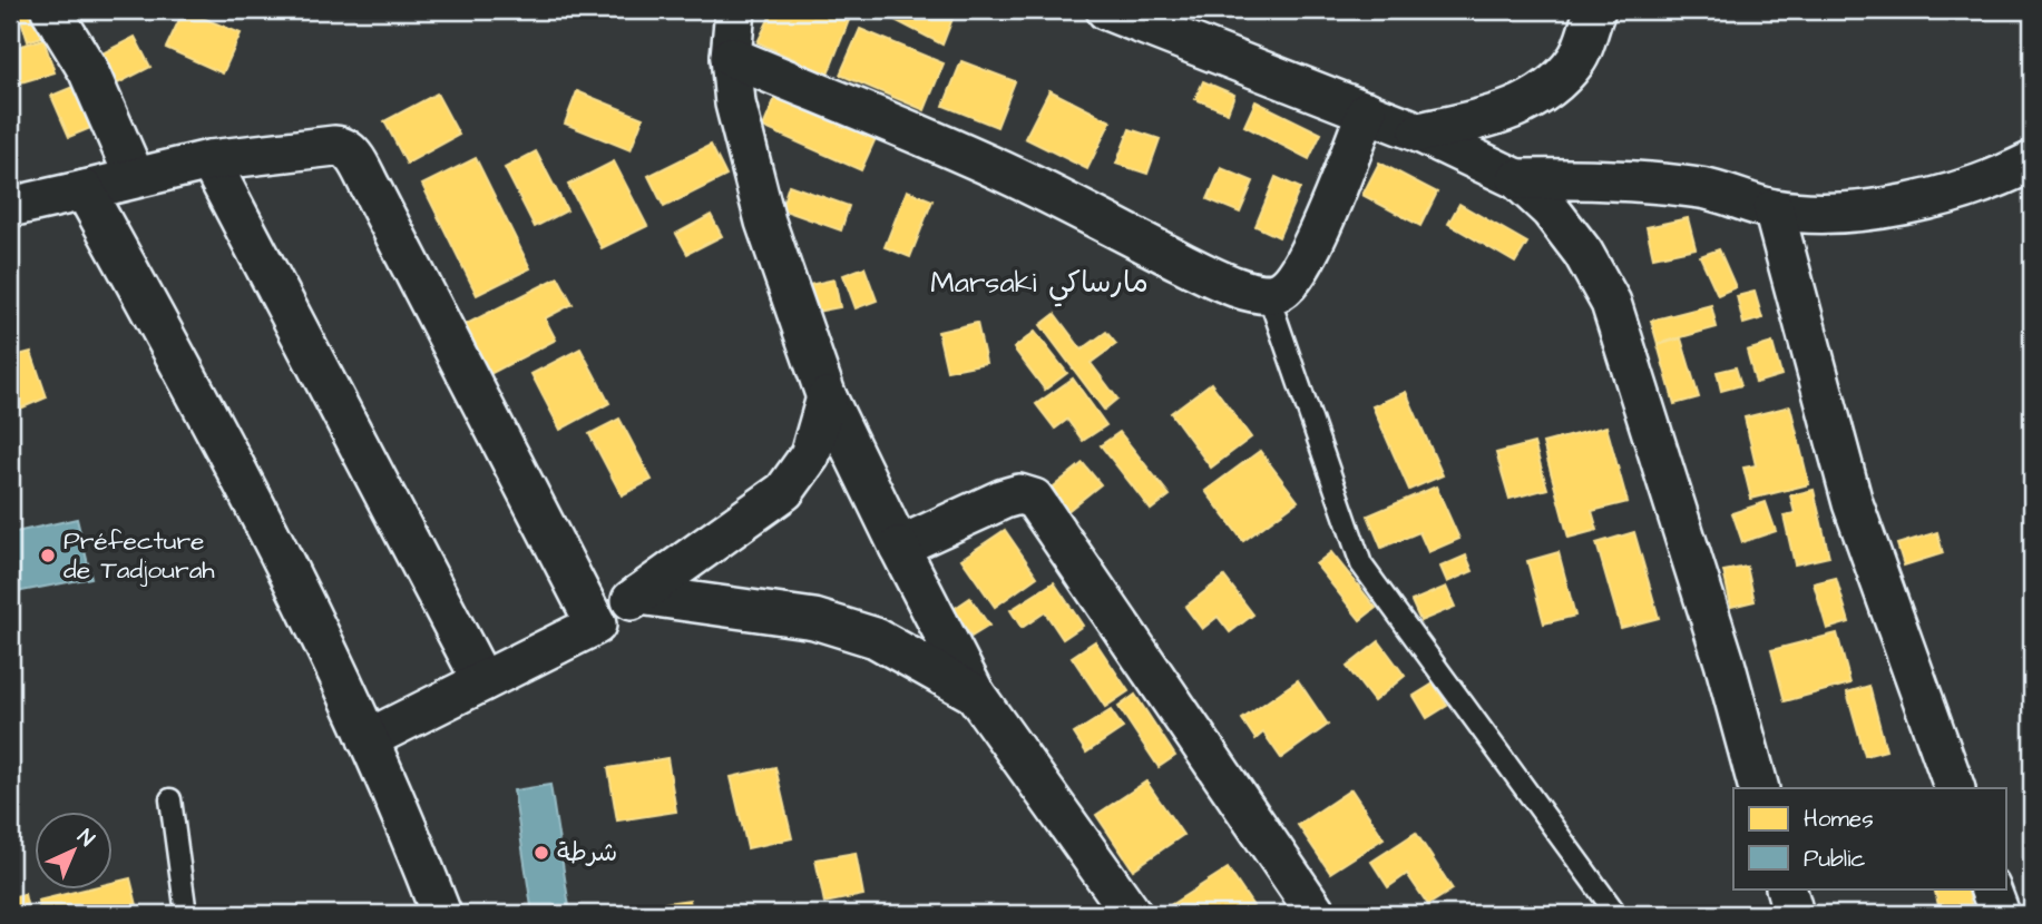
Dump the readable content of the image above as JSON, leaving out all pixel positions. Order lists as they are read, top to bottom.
{
  "districts": ["Marsaki مارساكي"],
  "places": ["Préfecture de Tadjourah", "شرطة"],
  "legend": ["Homes", "Public"],
  "north": "top right"
}
